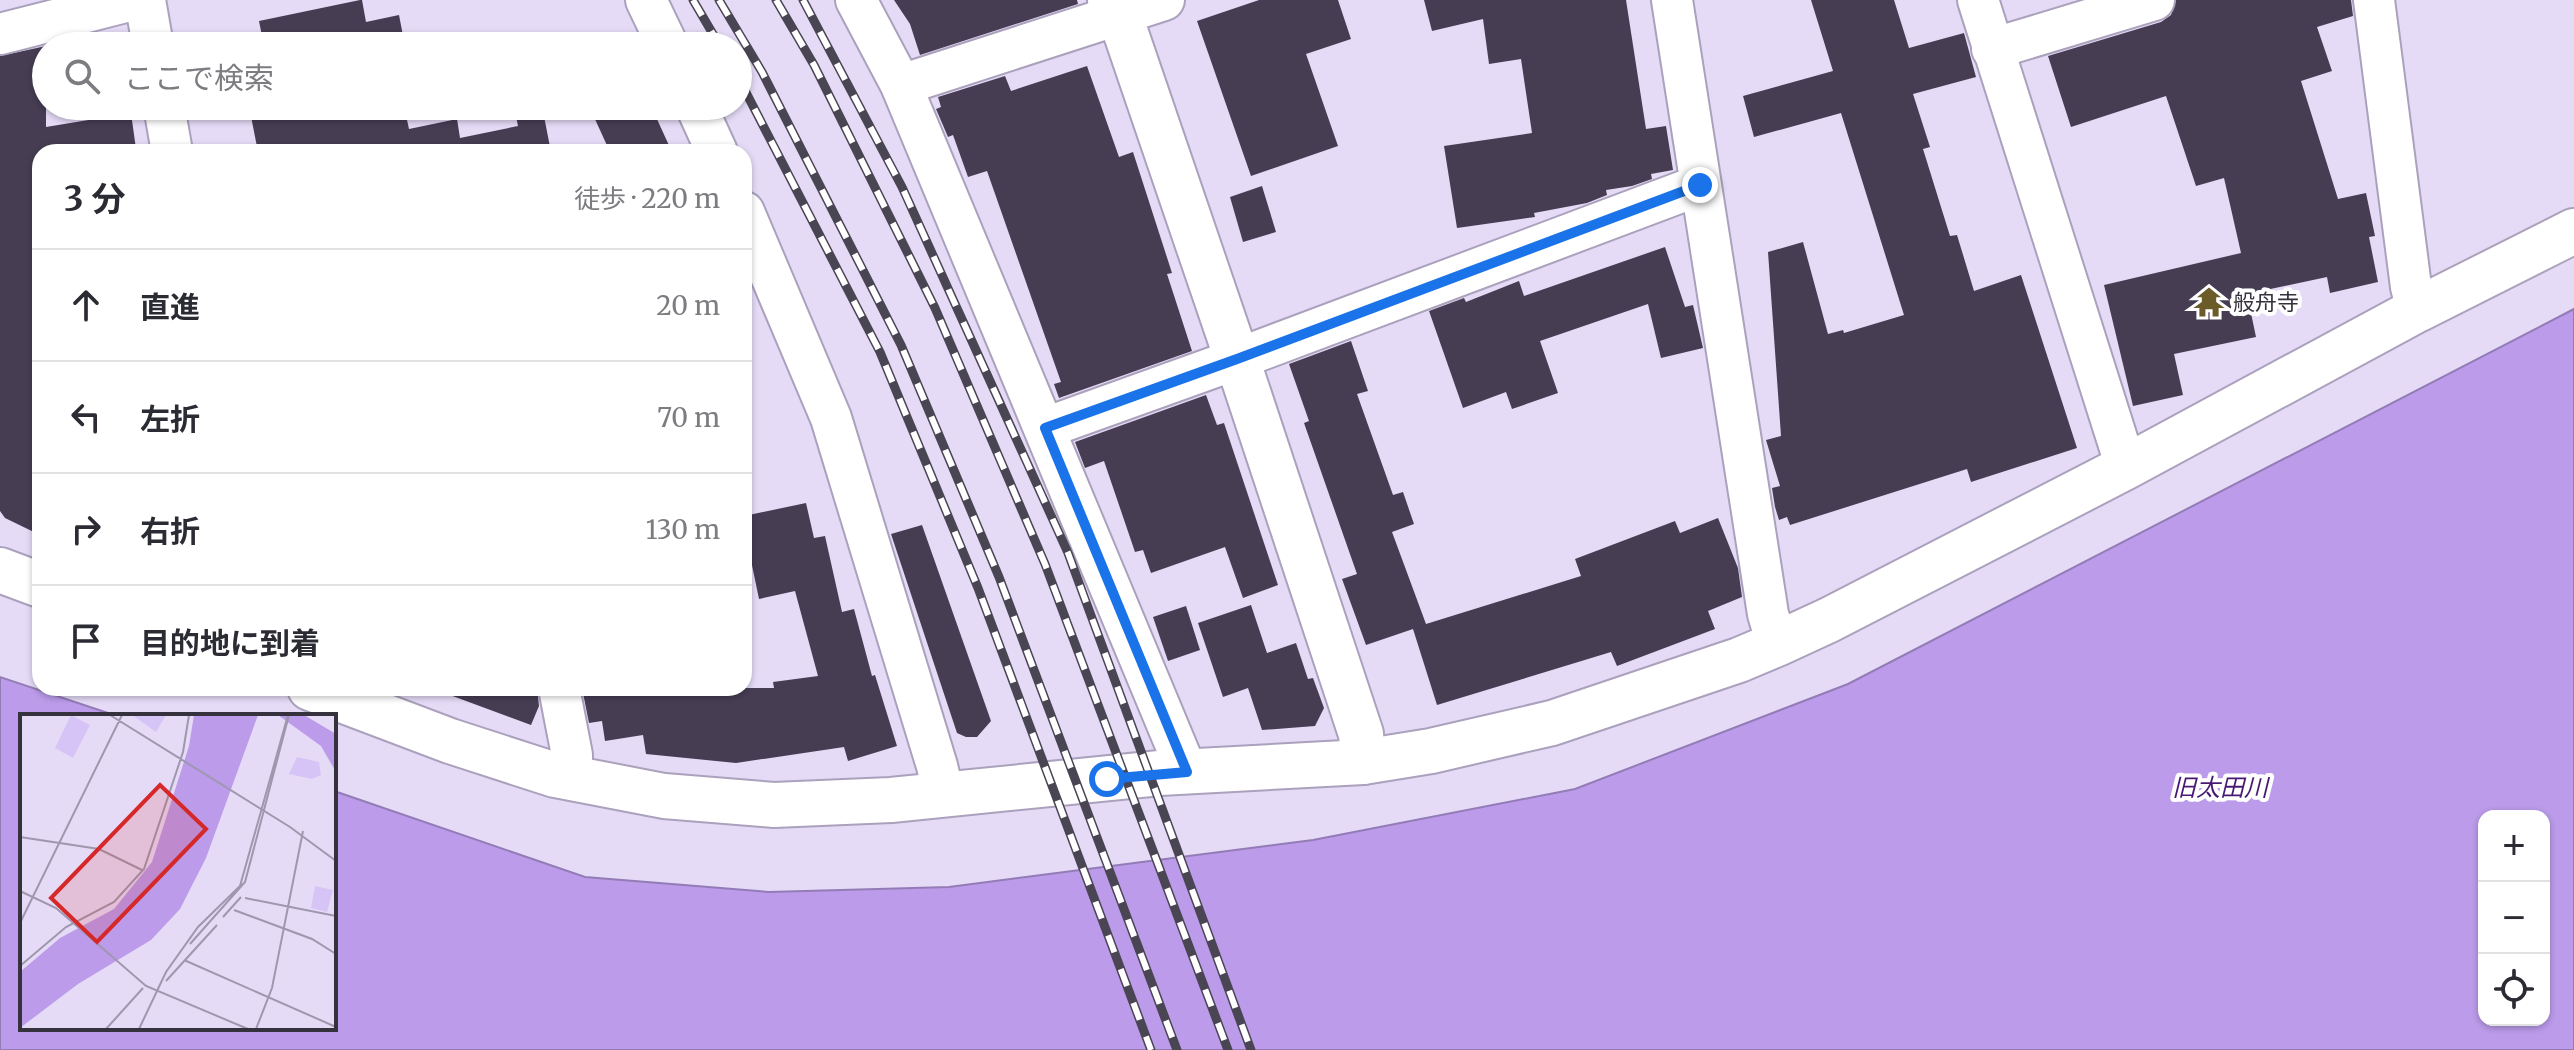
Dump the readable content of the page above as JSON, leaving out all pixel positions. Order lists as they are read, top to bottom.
{
  "water": ["旧太田川"],
  "places": {
    "temple": ["般舟寺"]
  },
  "page": {
    "search": "ここで検索",
    "heading": ["3 分", "徒歩 · 220 m"],
    "list": [
      ["直進", "20 m"],
      ["左折", "70 m"],
      ["右折", "130 m"],
      "目的地に到着"
    ],
    "map_buttons": ["+", "−"]
  }
}
